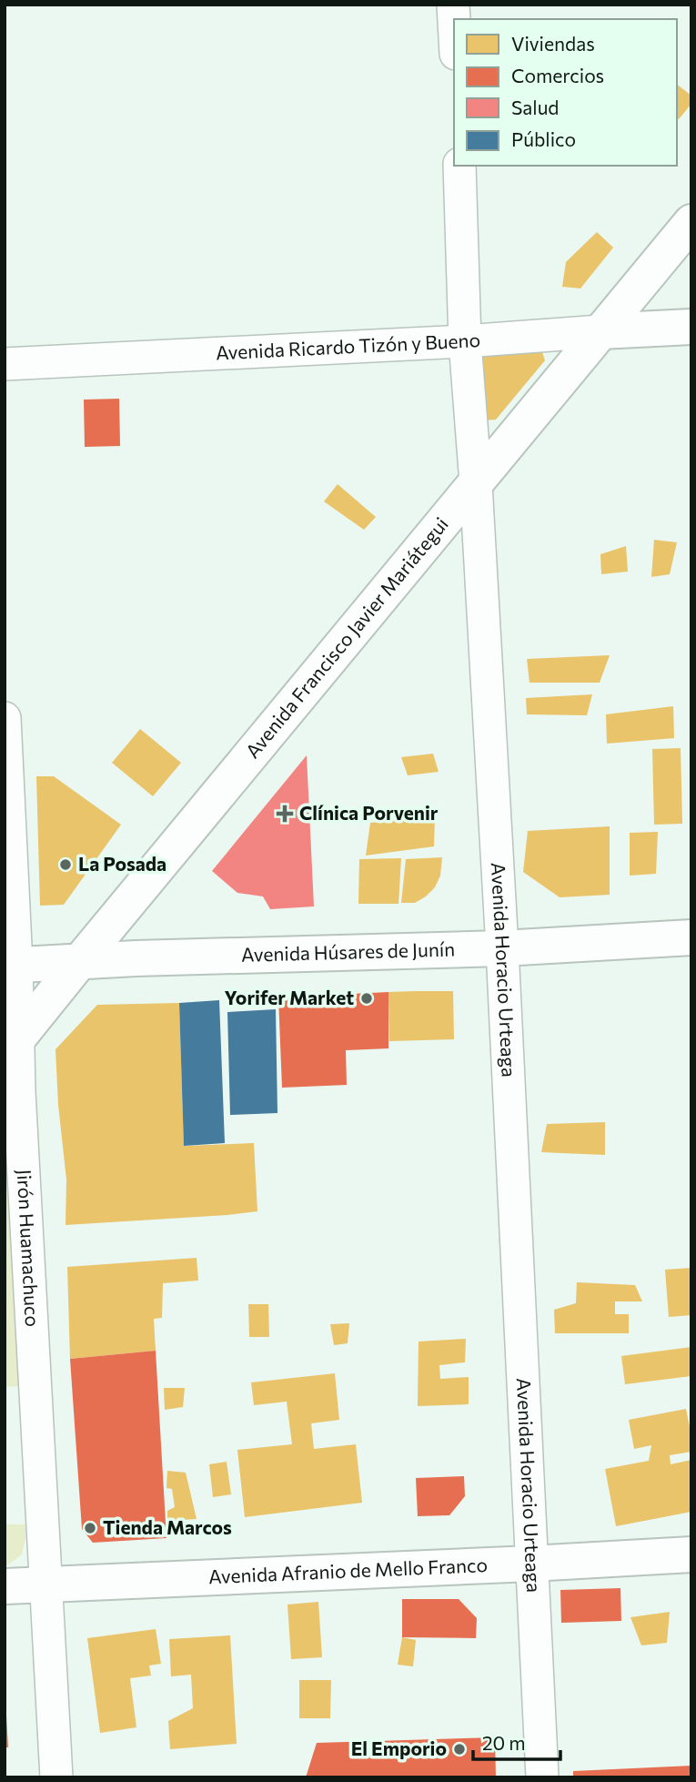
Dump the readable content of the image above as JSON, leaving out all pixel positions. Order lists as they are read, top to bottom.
{
  "streets": {
    "street": [
      "Avenida Ricardo Tizón y Bueno",
      "Avenida Francisco Javier Mariátegui",
      "Avenida Húsares de Junín",
      "Avenida Horacio Urteaga",
      "Jirón Huamachuco",
      "Avenida Afranio de Mello Franco"
    ]
  },
  "crossings": [
    ["Avenida Ricardo Tizón y Bueno", "Avenida Francisco Javier Mariátegui"],
    ["Avenida Ricardo Tizón y Bueno", "Avenida Horacio Urteaga"],
    ["Avenida Francisco Javier Mariátegui", "Avenida Húsares de Junín"],
    ["Avenida Francisco Javier Mariátegui", "Avenida Horacio Urteaga"],
    ["Avenida Francisco Javier Mariátegui", "Jirón Huamachuco"],
    ["Avenida Húsares de Junín", "Avenida Horacio Urteaga"],
    ["Avenida Húsares de Junín", "Jirón Huamachuco"],
    ["Avenida Horacio Urteaga", "Avenida Afranio de Mello Franco"],
    ["Jirón Huamachuco", "Avenida Afranio de Mello Franco"]
  ],
  "places": {
    "health": ["Clínica Porvenir"],
    "other": [
      "La Posada",
      "Yorifer Market",
      "Tienda Marcos",
      "El Emporio"
    ]
  },
  "legend": [
    "Viviendas",
    "Comercios",
    "Salud",
    "Público"
  ],
  "scale_bar": "20 m"
}
